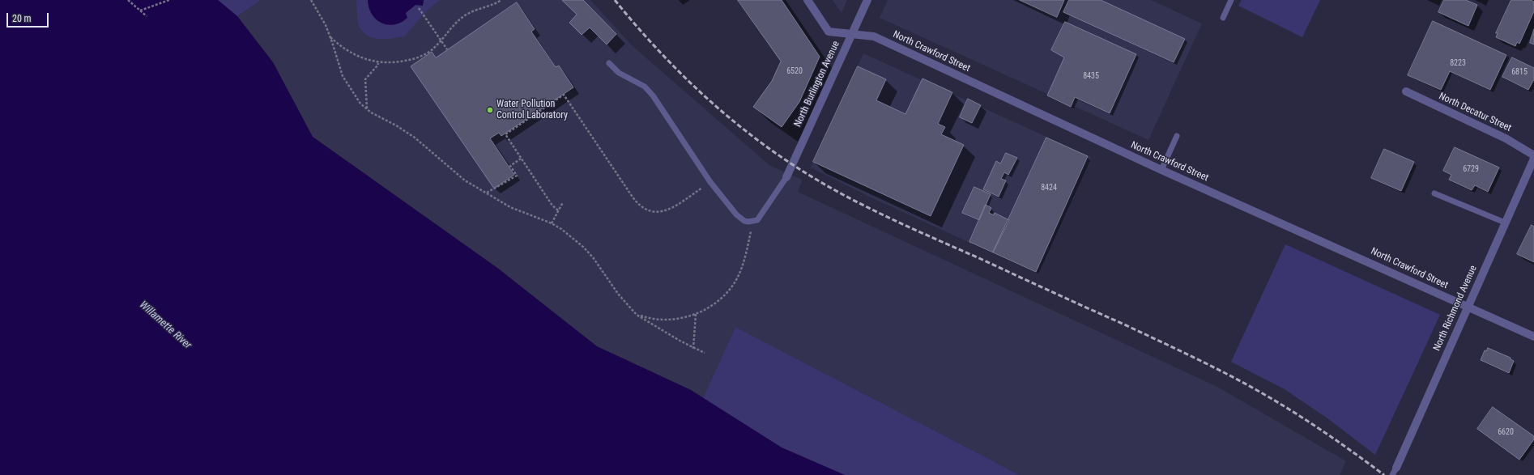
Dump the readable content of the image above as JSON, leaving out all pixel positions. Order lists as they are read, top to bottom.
{
  "streets": {
    "street": [
      "North Crawford Street",
      "North Burlington Avenue",
      "North Decatur Street",
      "North Richmond Avenue"
    ]
  },
  "crossings": [
    ["North Crawford Street", "North Burlington Avenue"],
    ["North Crawford Street", "North Richmond Avenue"]
  ],
  "water": ["Willamette River"],
  "places": ["Water Pollution Control Laboratory"],
  "house_numbers": [
    "8223",
    "6520",
    "6815",
    "8435",
    "6729",
    "8424",
    "6620"
  ],
  "scale_bar": "20 m"
}
